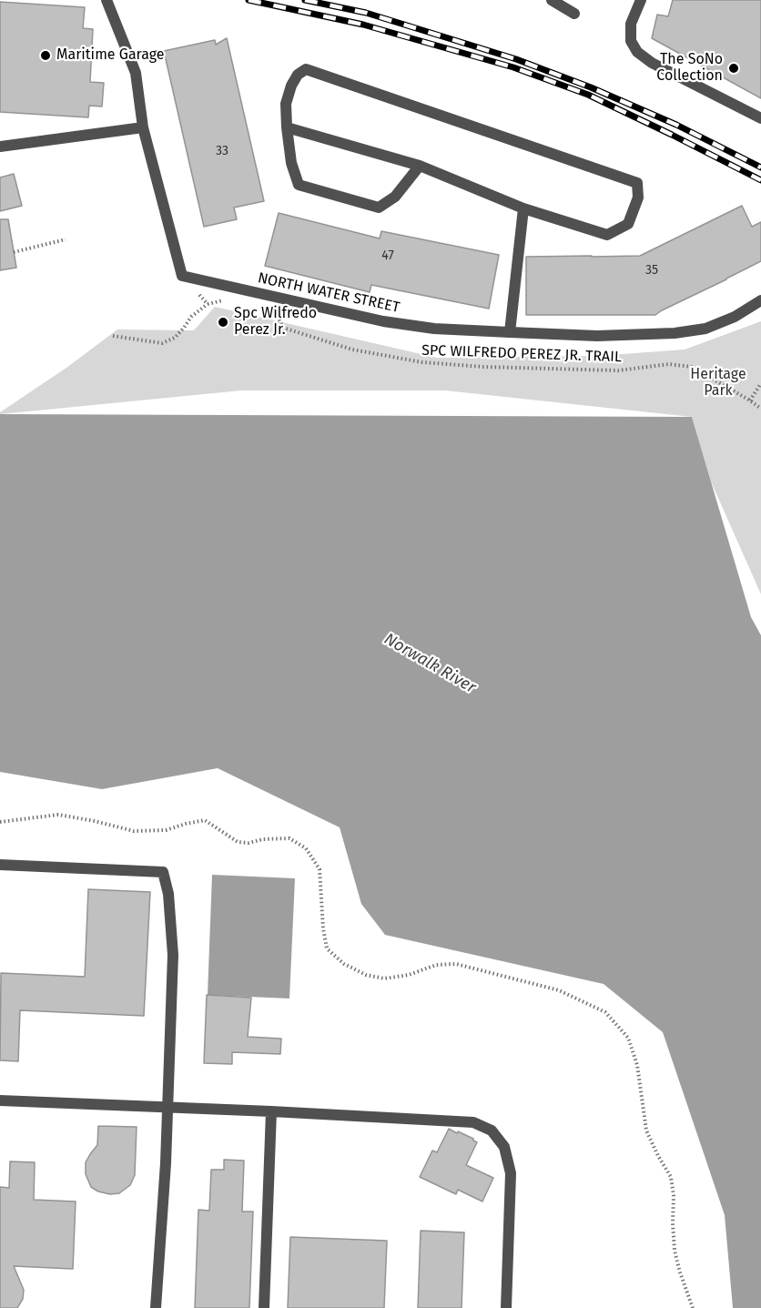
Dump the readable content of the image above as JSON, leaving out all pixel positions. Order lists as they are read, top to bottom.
{
  "streets": {
    "street": ["NORTH WATER STREET"],
    "path": ["SPC WILFREDO PEREZ JR. TRAIL"]
  },
  "water": ["Norwalk River"],
  "parks": ["Heritage Park"],
  "places": ["Maritime Garage", "The SoNo Collection", "Spc Wilfredo Perez Jr."],
  "house_numbers": ["33", "47", "35"]
}
